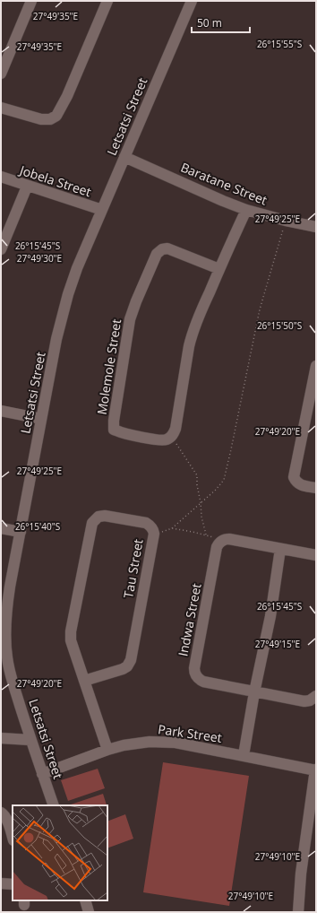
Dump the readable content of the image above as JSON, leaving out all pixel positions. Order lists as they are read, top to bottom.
{
  "streets": {
    "street": [
      "Letsatsi Street",
      "Jobela Street",
      "Baratane Street",
      "Molemole Street",
      "Tau Street",
      "Indwa Street",
      "Park Street"
    ]
  },
  "crossings": [
    ["Letsatsi Street", "Jobela Street"],
    ["Letsatsi Street", "Baratane Street"],
    ["Letsatsi Street", "Park Street"],
    ["Tau Street", "Park Street"]
  ],
  "scale_bar": "50 m",
  "coordinates": [
    "27°49'35\"E",
    "26°15'55\"S",
    "27°49'25\"E",
    "26°15'45\"S",
    "27°49'30\"E",
    "26°15'50\"S",
    "27°49'20\"E",
    "26°15'40\"S",
    "27°49'15\"E",
    "27°49'10\"E"
  ]
}
